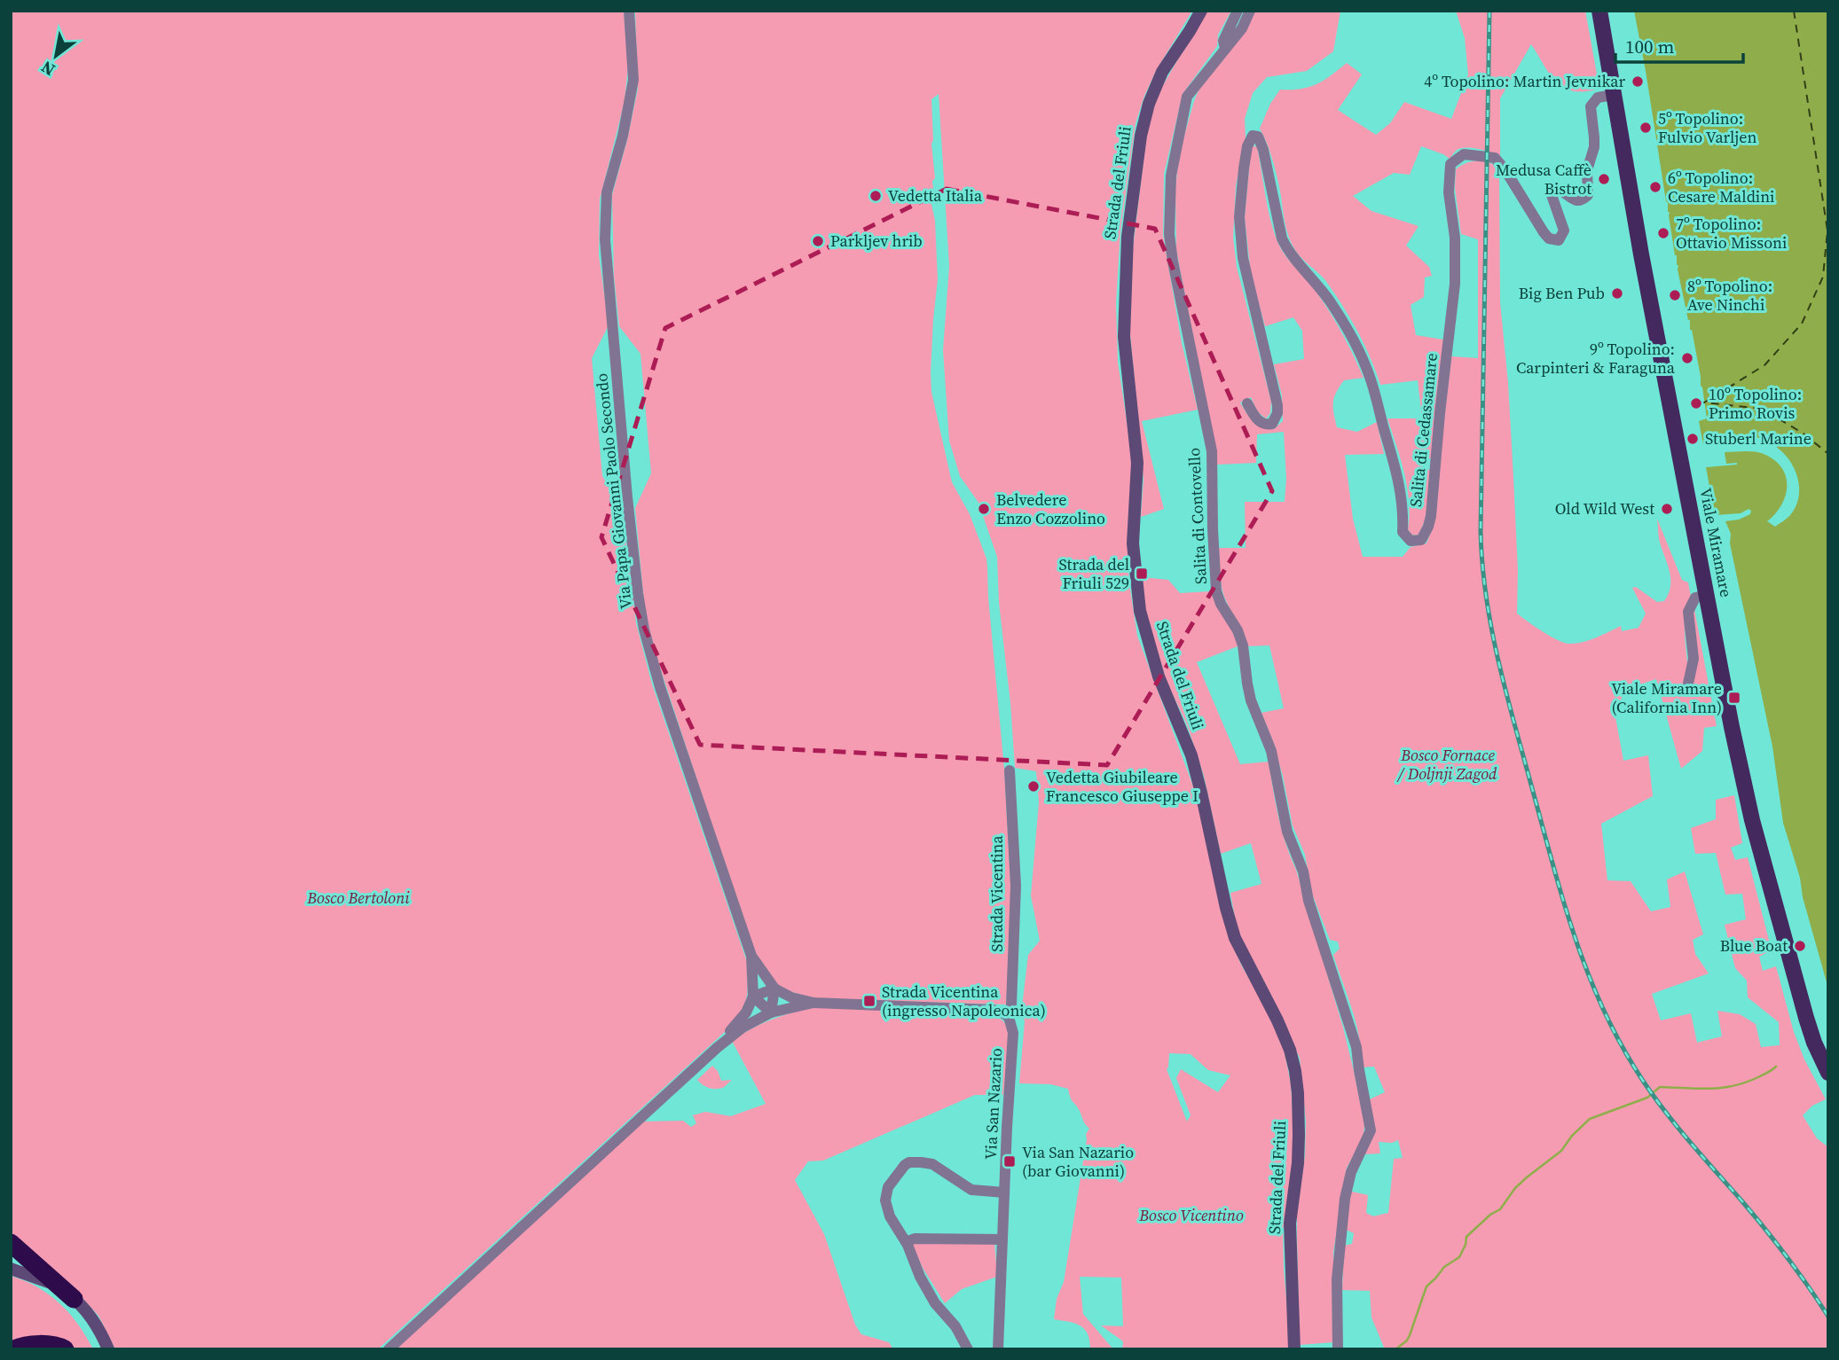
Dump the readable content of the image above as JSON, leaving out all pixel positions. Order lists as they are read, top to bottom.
{
  "streets": {
    "main road": ["Strada del Friuli", "Viale Miramare"],
    "street": [
      "Salita di Cedassamare",
      "Via Papa Giovanni Paolo Secondo",
      "Salita di Contovello",
      "Strada Vicentina",
      "Via San Nazario"
    ]
  },
  "crossings": [
    ["Salita di Cedassamare", "Viale Miramare"],
    ["Strada Vicentina", "Via San Nazario"]
  ],
  "parks": ["Bosco Fornace / Doljnji Zagod", "Bosco Bertoloni", "Bosco Vicentino"],
  "places": {
    "other": [
      "4º Topolino: Martin Jevnikar",
      "5º Topolino: Fulvio Varljen",
      "Medusa Caffè Bistrot",
      "6º Topolino: Cesare Maldini",
      "Vedetta Italia",
      "7º Topolino: Ottavio Missoni",
      "Parkljev hrib",
      "Big Ben Pub",
      "8º Topolino: Ave Ninchi",
      "9º Topolino: Carpinteri & Faraguna",
      "10º Topolino: Primo Rovis",
      "Stuberl Marine",
      "Belvedere Enzo Cozzolino",
      "Old Wild West",
      "Vedetta Giubileare Francesco Giuseppe I",
      "Blue Boat"
    ],
    "transit": [
      "Strada del Friuli 529",
      "Viale Miramare (California Inn)",
      "Strada Vicentina (ingresso Napoleonica)",
      "Via San Nazario (bar Giovanni)"
    ]
  },
  "scale_bar": "100 m",
  "north": "bottom left"
}
